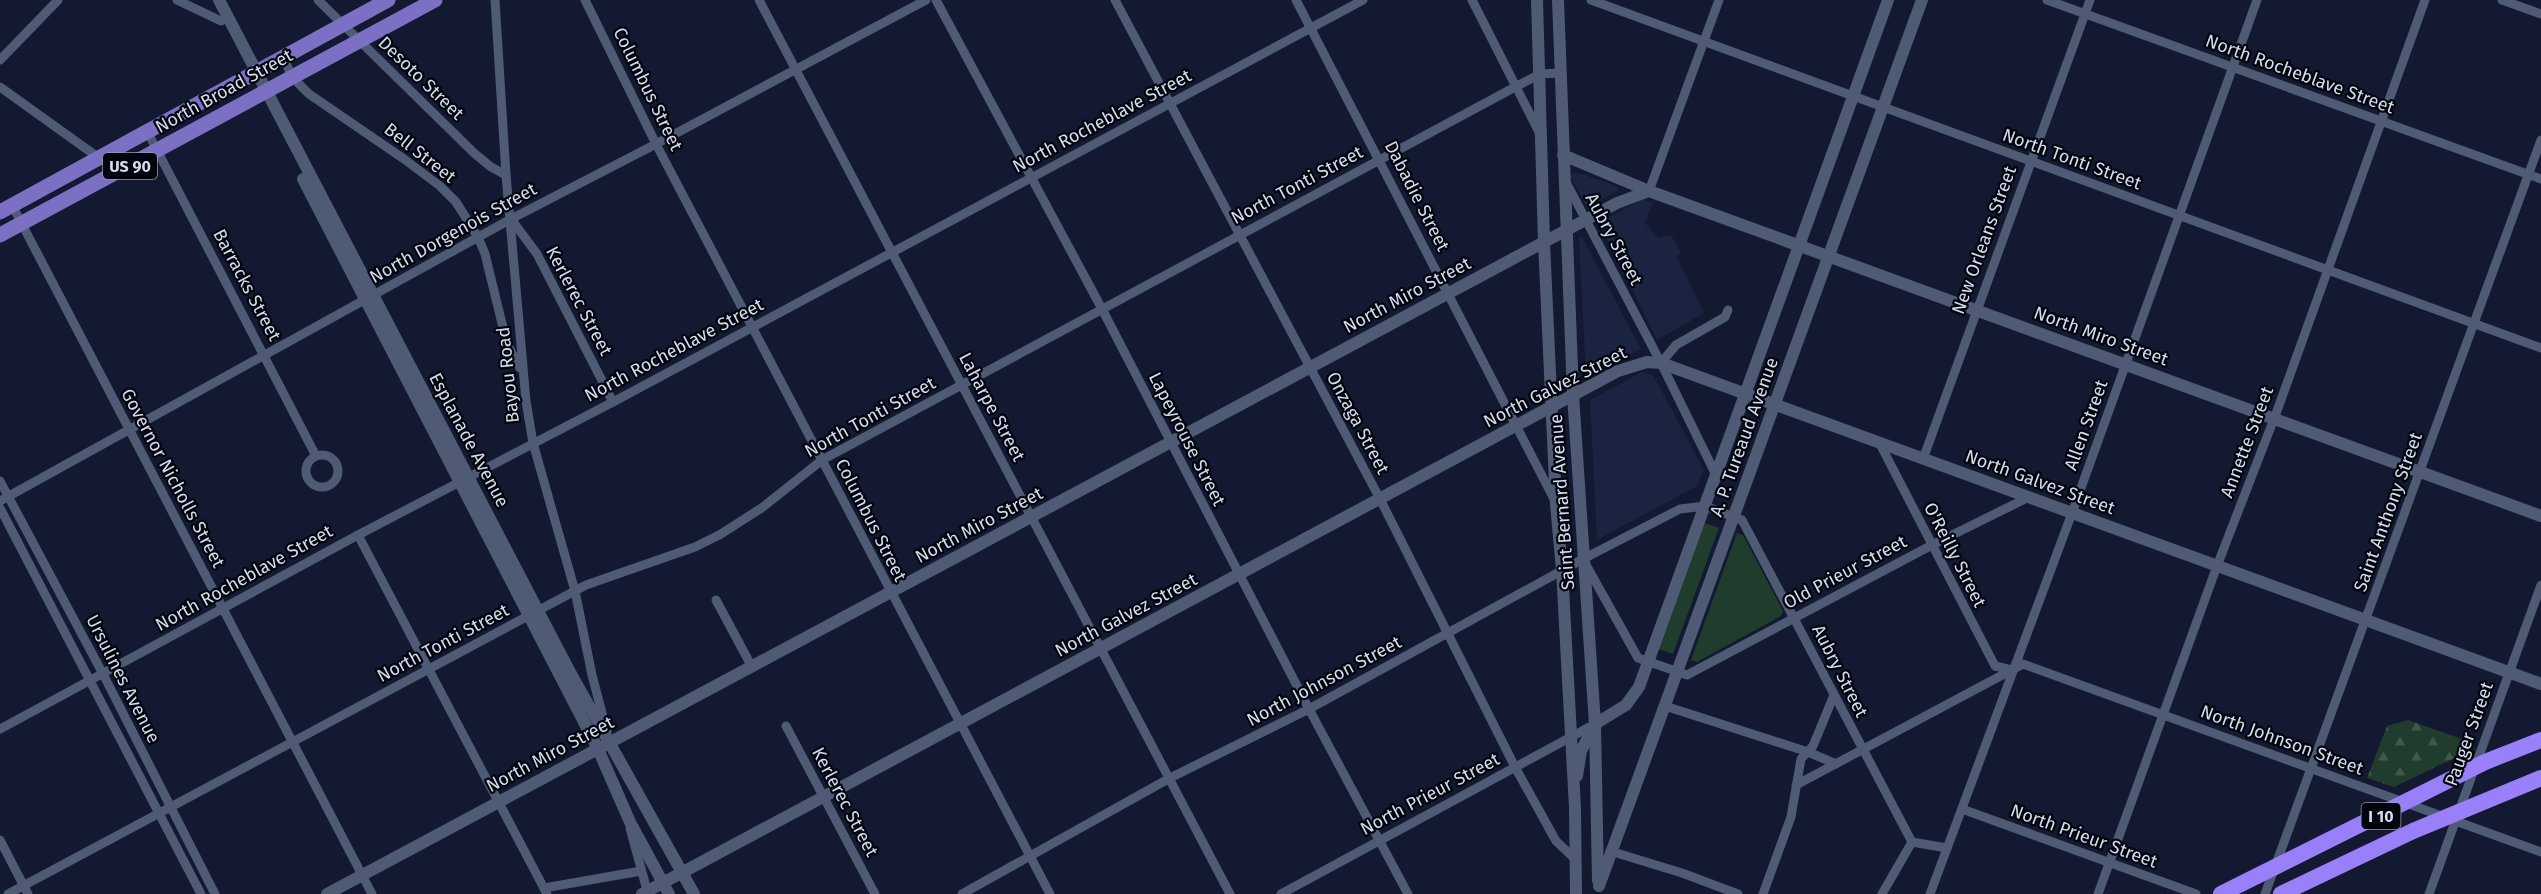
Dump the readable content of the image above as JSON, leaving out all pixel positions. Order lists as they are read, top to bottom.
{
  "streets": {
    "highway": ["I 10"],
    "main road": ["North Broad Street", "US 90"],
    "street": [
      "North Rocheblave Street",
      "Desoto Street",
      "Columbus Street",
      "Bell Street",
      "North Tonti Street",
      "Dabadie Street",
      "North Dorgenois Street",
      "Aubry Street",
      "New Orleans Street",
      "Barracks Street",
      "North Miro Street",
      "Kerlerec Street",
      "Bayou Road",
      "North Galvez Street",
      "Laharpe Street",
      "Onzaga Street",
      "Allen Street",
      "A. P. Tureaud Avenue",
      "Lapeyrouse Street",
      "Esplanade Avenue",
      "Annette Street",
      "Governor Nicholls Street",
      "Saint Bernard Avenue",
      "Saint Anthony Street",
      "O'Reilly Street",
      "Old Prieur Street",
      "Ursulines Avenue",
      "North Johnson Street",
      "Pauger Street",
      "North Prieur Street"
    ]
  },
  "crossings": [
    ["North Rocheblave Street", "Columbus Street"],
    ["North Rocheblave Street", "Dabadie Street"],
    ["North Rocheblave Street", "New Orleans Street"],
    ["North Rocheblave Street", "Kerlerec Street"],
    ["North Rocheblave Street", "Bayou Road"],
    ["North Rocheblave Street", "Laharpe Street"],
    ["North Rocheblave Street", "Onzaga Street"],
    ["North Rocheblave Street", "Allen Street"],
    ["North Rocheblave Street", "Lapeyrouse Street"],
    ["North Rocheblave Street", "Esplanade Avenue"],
    ["North Rocheblave Street", "Annette Street"],
    ["North Rocheblave Street", "Governor Nicholls Street"],
    ["North Rocheblave Street", "Saint Anthony Street"],
    ["North Rocheblave Street", "Ursulines Avenue"],
    ["Desoto Street", "North Broad Street"],
    ["Desoto Street", "Bayou Road"],
    ["Columbus Street", "North Tonti Street"],
    ["Columbus Street", "North Dorgenois Street"],
    ["Columbus Street", "North Miro Street"],
    ["Columbus Street", "North Galvez Street"],
    ["Columbus Street", "North Johnson Street"],
    ["North Broad Street", "Bell Street"],
    ["North Broad Street", "Barracks Street"],
    ["North Broad Street", "Esplanade Avenue"],
    ["North Broad Street", "Governor Nicholls Street"],
    ["Bell Street", "North Dorgenois Street"],
    ["Bell Street", "Bayou Road"],
    ["North Tonti Street", "Dabadie Street"],
    ["North Tonti Street", "New Orleans Street"],
    ["North Tonti Street", "Bayou Road"],
    ["North Tonti Street", "Laharpe Street"],
    ["North Tonti Street", "Onzaga Street"],
    ["North Tonti Street", "Allen Street"],
    ["North Tonti Street", "A. P. Tureaud Avenue"],
    ["North Tonti Street", "Lapeyrouse Street"],
    ["North Tonti Street", "Esplanade Avenue"],
    ["North Tonti Street", "Annette Street"],
    ["North Tonti Street", "Governor Nicholls Street"],
    ["North Tonti Street", "Saint Bernard Avenue"],
    ["North Tonti Street", "Saint Anthony Street"],
    ["North Tonti Street", "Ursulines Avenue"],
    ["Dabadie Street", "North Miro Street"],
    ["Dabadie Street", "North Galvez Street"],
    ["Dabadie Street", "Saint Bernard Avenue"],
    ["North Dorgenois Street", "Barracks Street"],
    ["North Dorgenois Street", "Kerlerec Street"],
    ["North Dorgenois Street", "Bayou Road"],
    ["North Dorgenois Street", "Laharpe Street"],
    ["North Dorgenois Street", "Esplanade Avenue"],
    ["North Dorgenois Street", "Governor Nicholls Street"],
    ["North Dorgenois Street", "Ursulines Avenue"],
    ["Aubry Street", "North Miro Street"],
    ["Aubry Street", "North Galvez Street"],
    ["Aubry Street", "A. P. Tureaud Avenue"],
    ["Aubry Street", "Saint Bernard Avenue"],
    ["Aubry Street", "Old Prieur Street"],
    ["Aubry Street", "North Johnson Street"],
    ["New Orleans Street", "North Miro Street"],
    ["New Orleans Street", "North Galvez Street"],
    ["North Miro Street", "Bayou Road"],
    ["North Miro Street", "Laharpe Street"],
    ["North Miro Street", "Onzaga Street"],
    ["North Miro Street", "Allen Street"],
    ["North Miro Street", "A. P. Tureaud Avenue"],
    ["North Miro Street", "Lapeyrouse Street"],
    ["North Miro Street", "Esplanade Avenue"],
    ["North Miro Street", "Annette Street"],
    ["North Miro Street", "Governor Nicholls Street"],
    ["North Miro Street", "Saint Bernard Avenue"],
    ["North Miro Street", "Saint Anthony Street"],
    ["Kerlerec Street", "Bayou Road"],
    ["Kerlerec Street", "North Galvez Street"],
    ["Bayou Road", "Esplanade Avenue"],
    ["North Galvez Street", "Laharpe Street"],
    ["North Galvez Street", "Onzaga Street"],
    ["North Galvez Street", "Allen Street"],
    ["North Galvez Street", "A. P. Tureaud Avenue"],
    ["North Galvez Street", "Lapeyrouse Street"],
    ["North Galvez Street", "Esplanade Avenue"],
    ["North Galvez Street", "Annette Street"],
    ["North Galvez Street", "Saint Bernard Avenue"],
    ["North Galvez Street", "Saint Anthony Street"],
    ["North Galvez Street", "O'Reilly Street"],
    ["North Galvez Street", "Old Prieur Street"],
    ["North Galvez Street", "Pauger Street"],
    ["Laharpe Street", "North Johnson Street"],
    ["Onzaga Street", "Saint Bernard Avenue"],
    ["Onzaga Street", "North Johnson Street"],
    ["Onzaga Street", "North Prieur Street"],
    ["Allen Street", "O'Reilly Street"],
    ["Allen Street", "North Johnson Street"],
    ["Allen Street", "North Prieur Street"],
    ["A. P. Tureaud Avenue", "Saint Bernard Avenue"],
    ["A. P. Tureaud Avenue", "Old Prieur Street"],
    ["A. P. Tureaud Avenue", "North Johnson Street"],
    ["A. P. Tureaud Avenue", "North Prieur Street"],
    ["Lapeyrouse Street", "North Johnson Street"],
    ["Lapeyrouse Street", "North Prieur Street"],
    ["Annette Street", "North Johnson Street"],
    ["Annette Street", "North Prieur Street"],
    ["Saint Bernard Avenue", "North Johnson Street"],
    ["Saint Bernard Avenue", "North Prieur Street"],
    ["Saint Anthony Street", "North Johnson Street"],
    ["O'Reilly Street", "Old Prieur Street"],
    ["O'Reilly Street", "North Johnson Street"],
    ["North Johnson Street", "Pauger Street"],
    ["North Johnson Street", "I 10"],
    ["Pauger Street", "I 10"]
  ]
}
